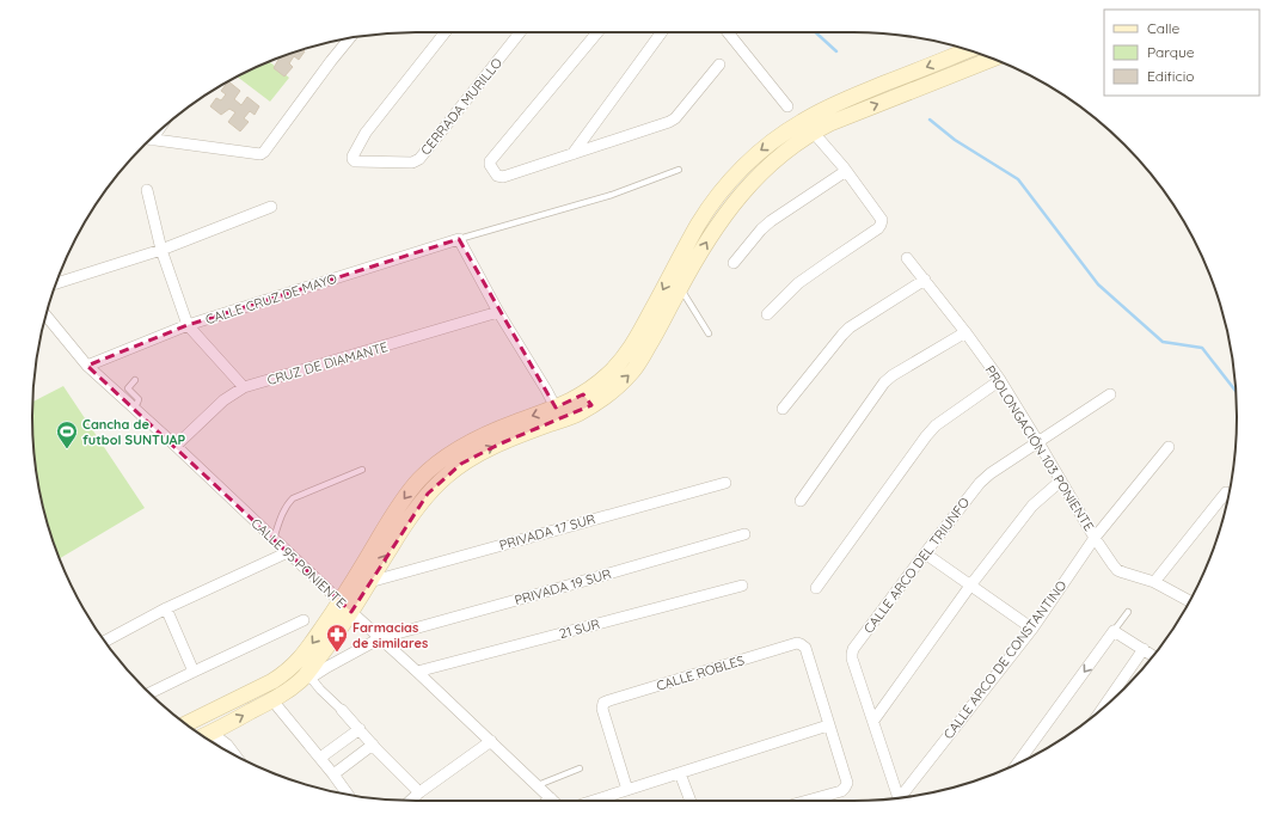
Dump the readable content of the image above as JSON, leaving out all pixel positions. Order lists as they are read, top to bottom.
{
  "streets": {
    "street": [
      "CERRADA MURILLO",
      "CALLE CRUZ DE MAYO",
      "CRUZ DE DIAMANTE",
      "PROLONGACIÓN 103 PONIENTE",
      "PRIVADA 17 SUR",
      "CALLE 95 PONIENTE",
      "CALLE ARCO DEL TRIUNFO",
      "PRIVADA 19 SUR",
      "21 SUR",
      "CALLE ARCO DE CONSTANTINO",
      "CALLE ROBLES"
    ]
  },
  "crossings": [
    ["CALLE CRUZ DE MAYO", "CALLE 95 PONIENTE"],
    ["CRUZ DE DIAMANTE", "CALLE 95 PONIENTE"],
    ["PROLONGACIÓN 103 PONIENTE", "CALLE ARCO DEL TRIUNFO"],
    ["PROLONGACIÓN 103 PONIENTE", "CALLE ARCO DE CONSTANTINO"],
    ["CALLE 95 PONIENTE", "PRIVADA 19 SUR"],
    ["CALLE 95 PONIENTE", "21 SUR"]
  ],
  "places": {
    "sports": ["Cancha de futbol SUNTUAP"],
    "pharmacy": ["Farmacias de similares"]
  },
  "legend": ["Calle", "Parque", "Edificio"]
}
